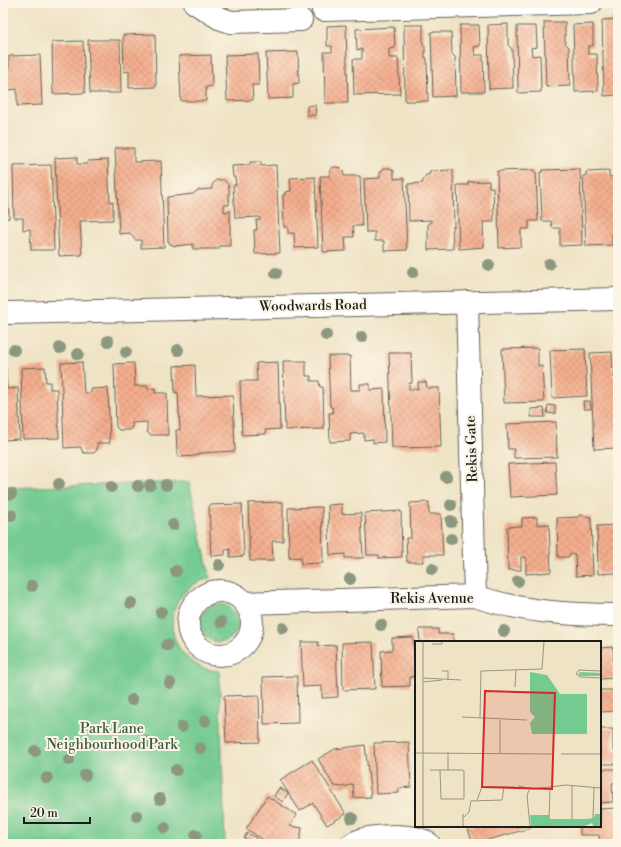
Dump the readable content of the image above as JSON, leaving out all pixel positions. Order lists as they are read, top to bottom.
{
  "streets": {
    "street": ["Woodwards Road", "Rekis Gate", "Rekis Avenue"]
  },
  "crossings": [
    ["Woodwards Road", "Rekis Gate"],
    ["Rekis Gate", "Rekis Avenue"]
  ],
  "parks": ["Park Lane Neighbourhood Park"],
  "scale_bar": "20 m"
}
